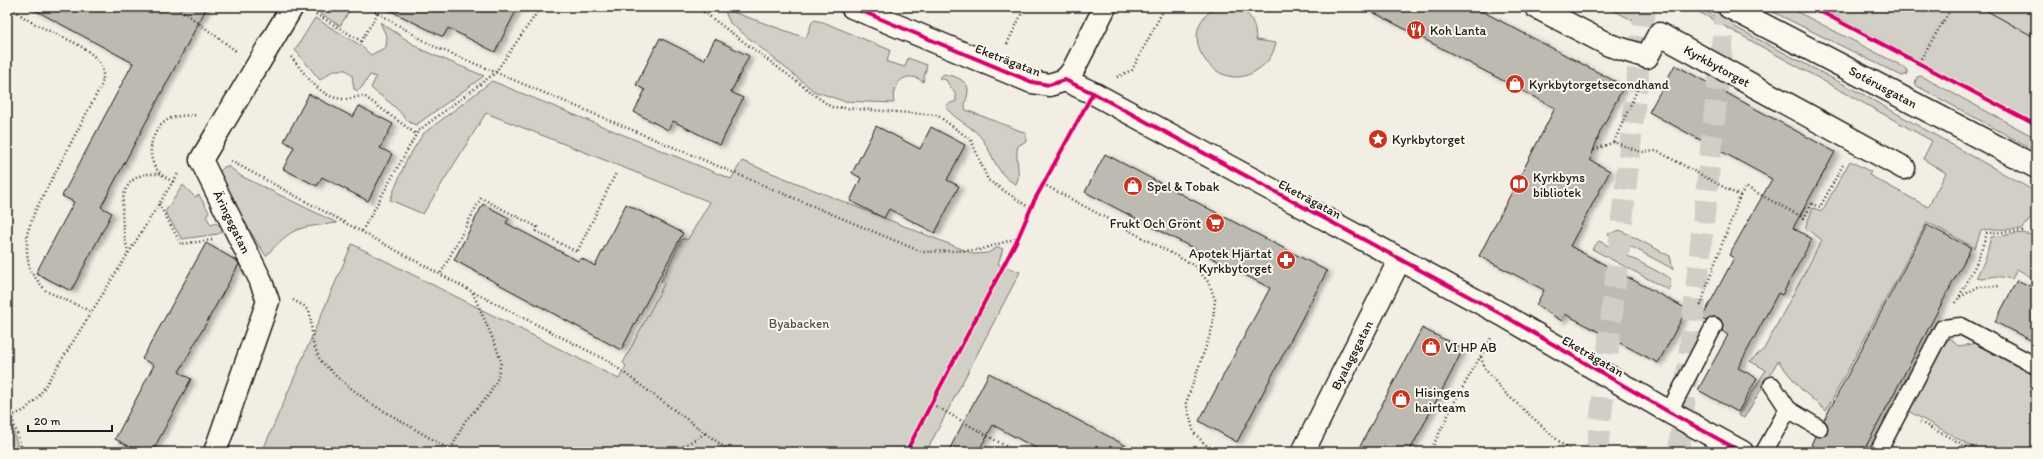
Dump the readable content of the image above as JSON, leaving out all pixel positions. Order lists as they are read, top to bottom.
{
  "streets": {
    "street": [
      "Eketrägatan",
      "Kyrkbytorget",
      "Sotérusgatan",
      "Äringsgatan",
      "Byalagsgatan"
    ]
  },
  "crossings": [
    ["Eketrägatan", "Byalagsgatan"]
  ],
  "parks": ["Byabacken"],
  "places": {
    "restaurant": ["Koh Lanta"],
    "shop": [
      "Kyrkbytorgetsecondhand",
      "Spel & Tobak",
      "VI HP AB",
      "Hisingens hairteam"
    ],
    "place": ["Kyrkbytorget"],
    "library": ["Kyrkbyns bibliotek"],
    "supermarket": ["Frukt Och Grönt"],
    "pharmacy": ["Apotek Hjärtat Kyrkbytorget"]
  },
  "scale_bar": "20 m"
}
